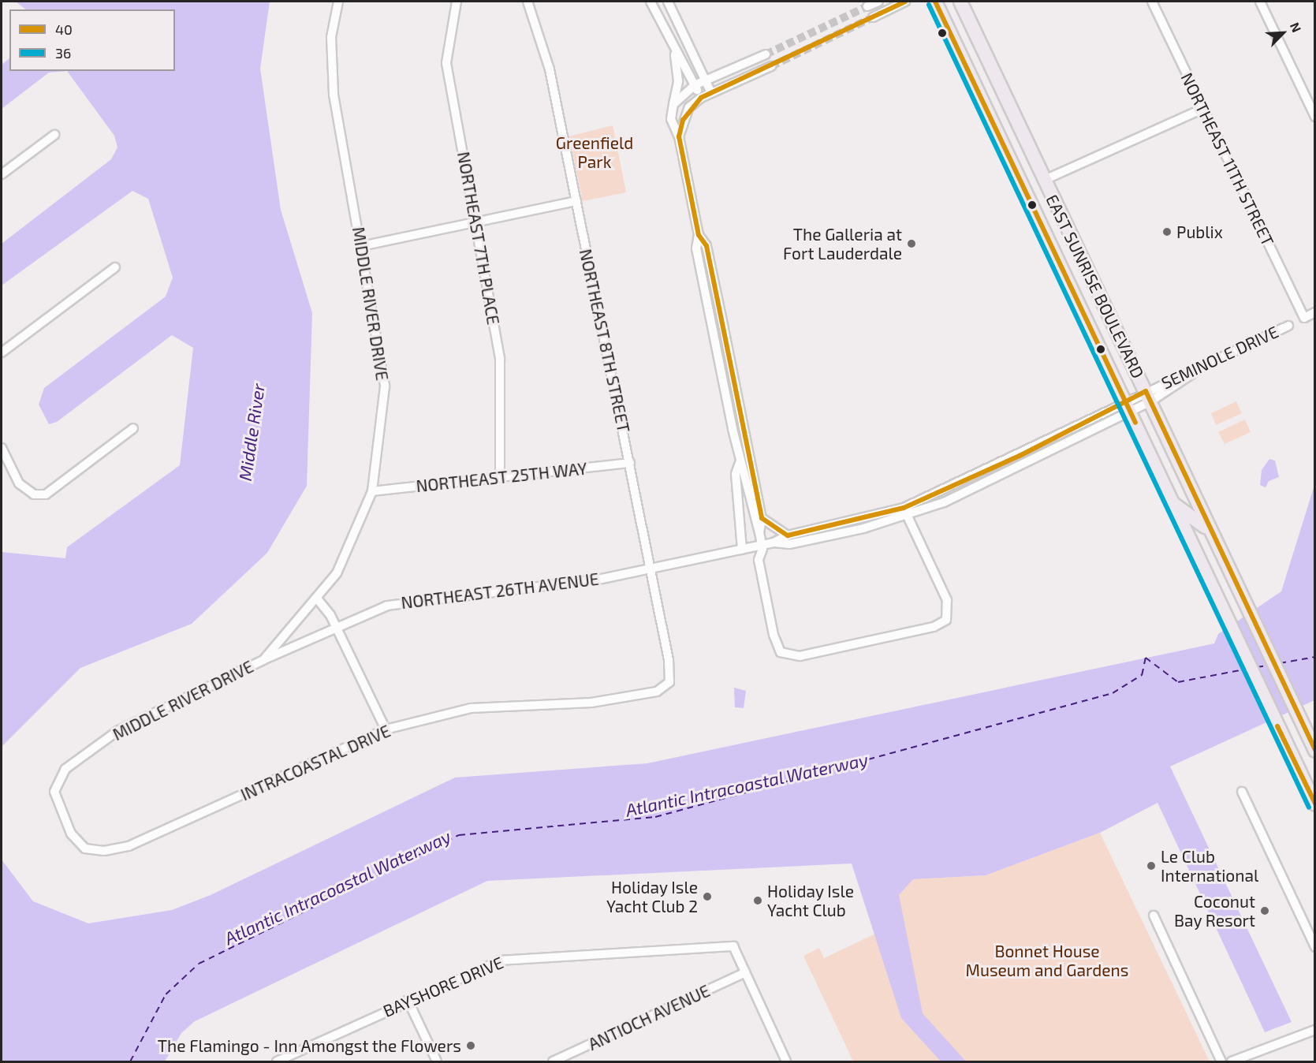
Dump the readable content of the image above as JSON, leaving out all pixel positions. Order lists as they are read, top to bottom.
{
  "streets": {
    "main road": ["EAST SUNRISE BOULEVARD"],
    "street": [
      "NORTHEAST 11TH STREET",
      "NORTHEAST 7TH PLACE",
      "MIDDLE RIVER DRIVE",
      "NORTHEAST 8TH STREET",
      "SEMINOLE DRIVE",
      "NORTHEAST 25TH WAY",
      "NORTHEAST 26TH AVENUE",
      "INTRACOASTAL DRIVE",
      "BAYSHORE DRIVE",
      "ANTIOCH AVENUE"
    ]
  },
  "crossings": [
    ["NORTHEAST 7TH PLACE", "NORTHEAST 25TH WAY"],
    ["EAST SUNRISE BOULEVARD", "SEMINOLE DRIVE"],
    ["EAST SUNRISE BOULEVARD", "NORTHEAST 26TH AVENUE"],
    ["MIDDLE RIVER DRIVE", "NORTHEAST 25TH WAY"],
    ["MIDDLE RIVER DRIVE", "NORTHEAST 26TH AVENUE"],
    ["MIDDLE RIVER DRIVE", "INTRACOASTAL DRIVE"],
    ["NORTHEAST 8TH STREET", "NORTHEAST 25TH WAY"],
    ["NORTHEAST 8TH STREET", "NORTHEAST 26TH AVENUE"],
    ["NORTHEAST 8TH STREET", "INTRACOASTAL DRIVE"],
    ["SEMINOLE DRIVE", "NORTHEAST 26TH AVENUE"],
    ["BAYSHORE DRIVE", "ANTIOCH AVENUE"]
  ],
  "water": ["Middle River", "Atlantic Intracoastal Waterway"],
  "parks": ["Greenfield Park", "Bonnet House Museum and Gardens"],
  "places": [
    "Publix",
    "The Galleria at Fort Lauderdale",
    "Le Club International",
    "Holiday Isle Yacht Club 2",
    "Holiday Isle Yacht Club",
    "Coconut Bay Resort",
    "The Flamingo - Inn Amongst the Flowers"
  ],
  "lines": ["transit line 40", "transit line 36"],
  "legend": ["40", "36"],
  "north": "top right"
}
